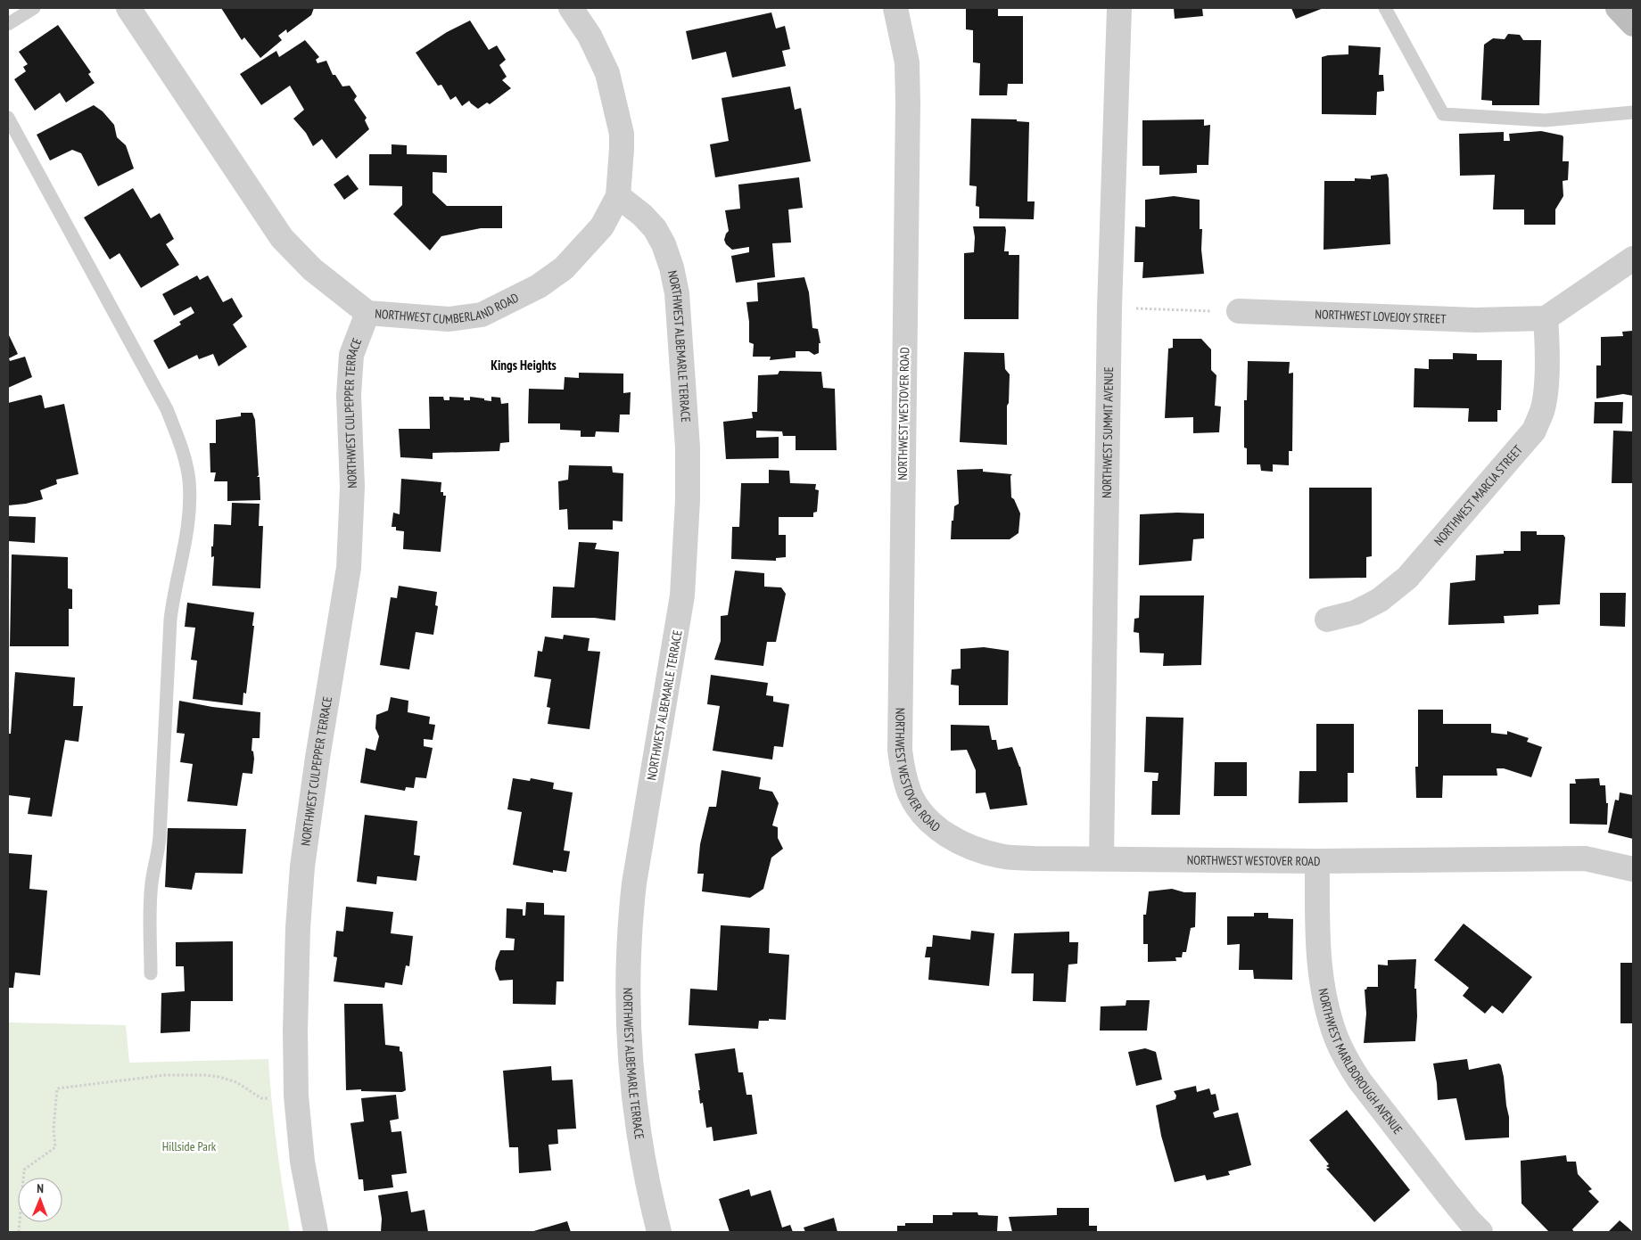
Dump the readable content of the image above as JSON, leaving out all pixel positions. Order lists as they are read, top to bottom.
{
  "streets": {
    "street": [
      "NORTHWEST CUMBERLAND ROAD",
      "NORTHWEST LOVEJOY STREET",
      "NORTHWEST ALBEMARLE TERRACE",
      "NORTHWEST CULPEPPER TERRACE",
      "NORTHWEST WESTOVER ROAD",
      "NORTHWEST SUMMIT AVENUE",
      "NORTHWEST MARCIA STREET",
      "NORTHWEST MARLBOROUGH AVENUE"
    ]
  },
  "crossings": [
    ["NORTHWEST CUMBERLAND ROAD", "NORTHWEST ALBEMARLE TERRACE"],
    ["NORTHWEST CUMBERLAND ROAD", "NORTHWEST CULPEPPER TERRACE"],
    ["NORTHWEST LOVEJOY STREET", "NORTHWEST MARCIA STREET"],
    ["NORTHWEST WESTOVER ROAD", "NORTHWEST SUMMIT AVENUE"],
    ["NORTHWEST WESTOVER ROAD", "NORTHWEST MARLBOROUGH AVENUE"]
  ],
  "districts": ["Kings Heights"],
  "parks": ["Hillside Park"],
  "north": "top"
}
